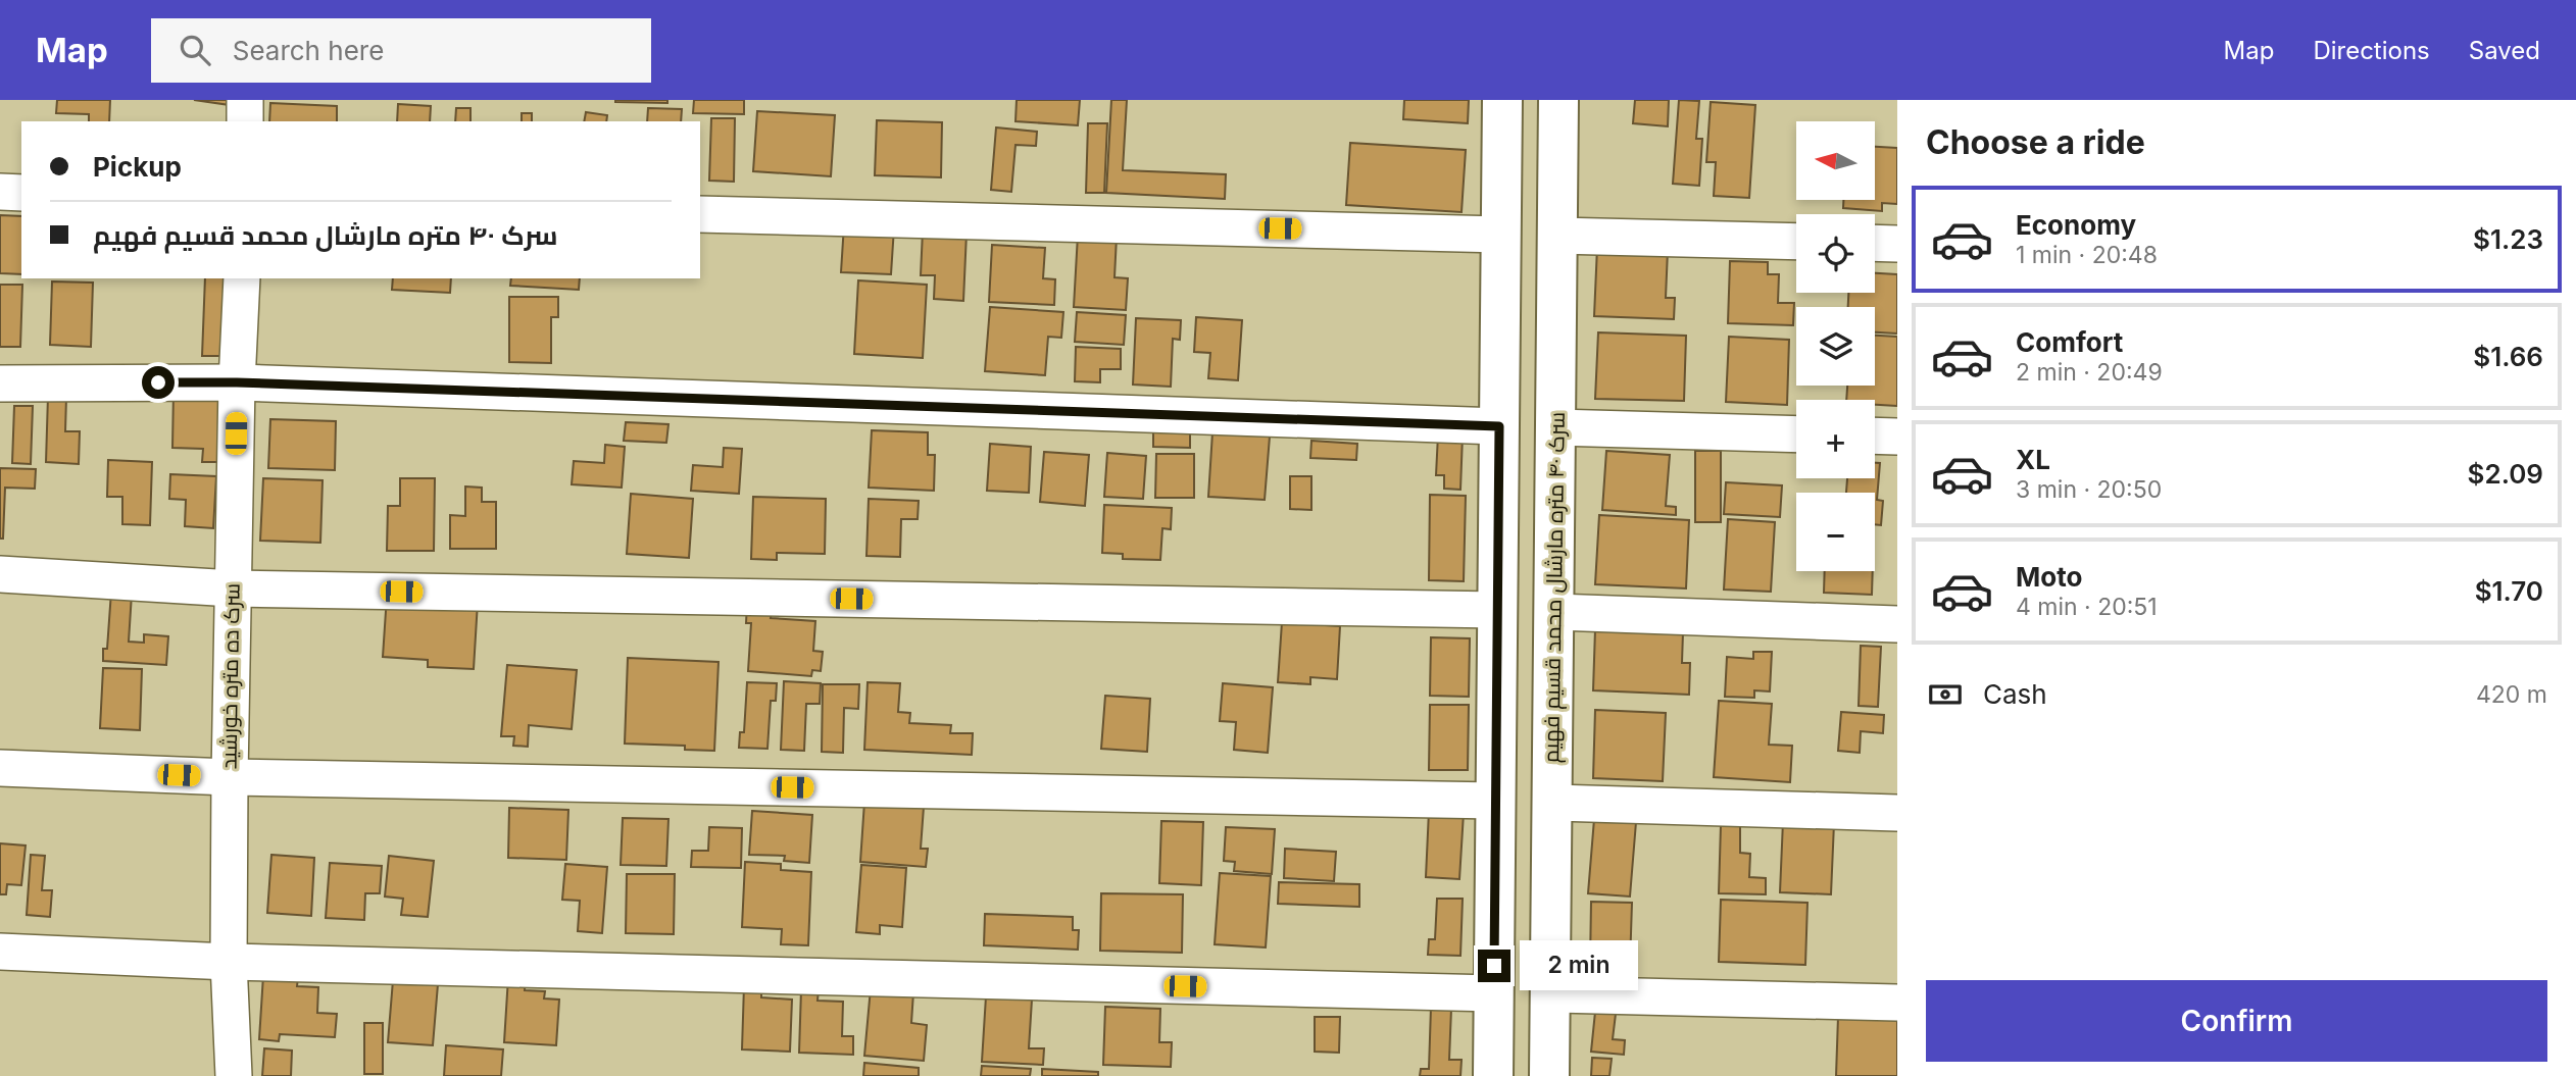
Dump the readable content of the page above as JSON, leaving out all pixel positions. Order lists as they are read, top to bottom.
{
  "streets": {
    "street": ["سرک ۴۰ متره مارشال محمد قسیم فهیم", "سرک ده متره خورشید"]
  },
  "north": "left",
  "page": {
    "header": "Map",
    "search": "Search here",
    "nav": ["Map", "Directions", "Saved"],
    "heading": "Choose a ride",
    "map_buttons": ["+", "−"],
    "banner": ["Pickup", "سرک ۴۰ متره مارشال محمد قسیم فهیم"],
    "list": [
      {
        "name": "Economy",
        "note": "1 min · 20:48",
        "value": "$1.23"
      },
      {
        "name": "Comfort",
        "note": "2 min · 20:49",
        "value": "$1.66"
      },
      {
        "name": "XL",
        "note": "3 min · 20:50",
        "value": "$2.09"
      },
      {
        "name": "Moto",
        "note": "4 min · 20:51",
        "value": "$1.70"
      }
    ],
    "pay": ["Cash", "420 m"],
    "bubble": "2 min",
    "buttons": "Confirm"
  }
}
